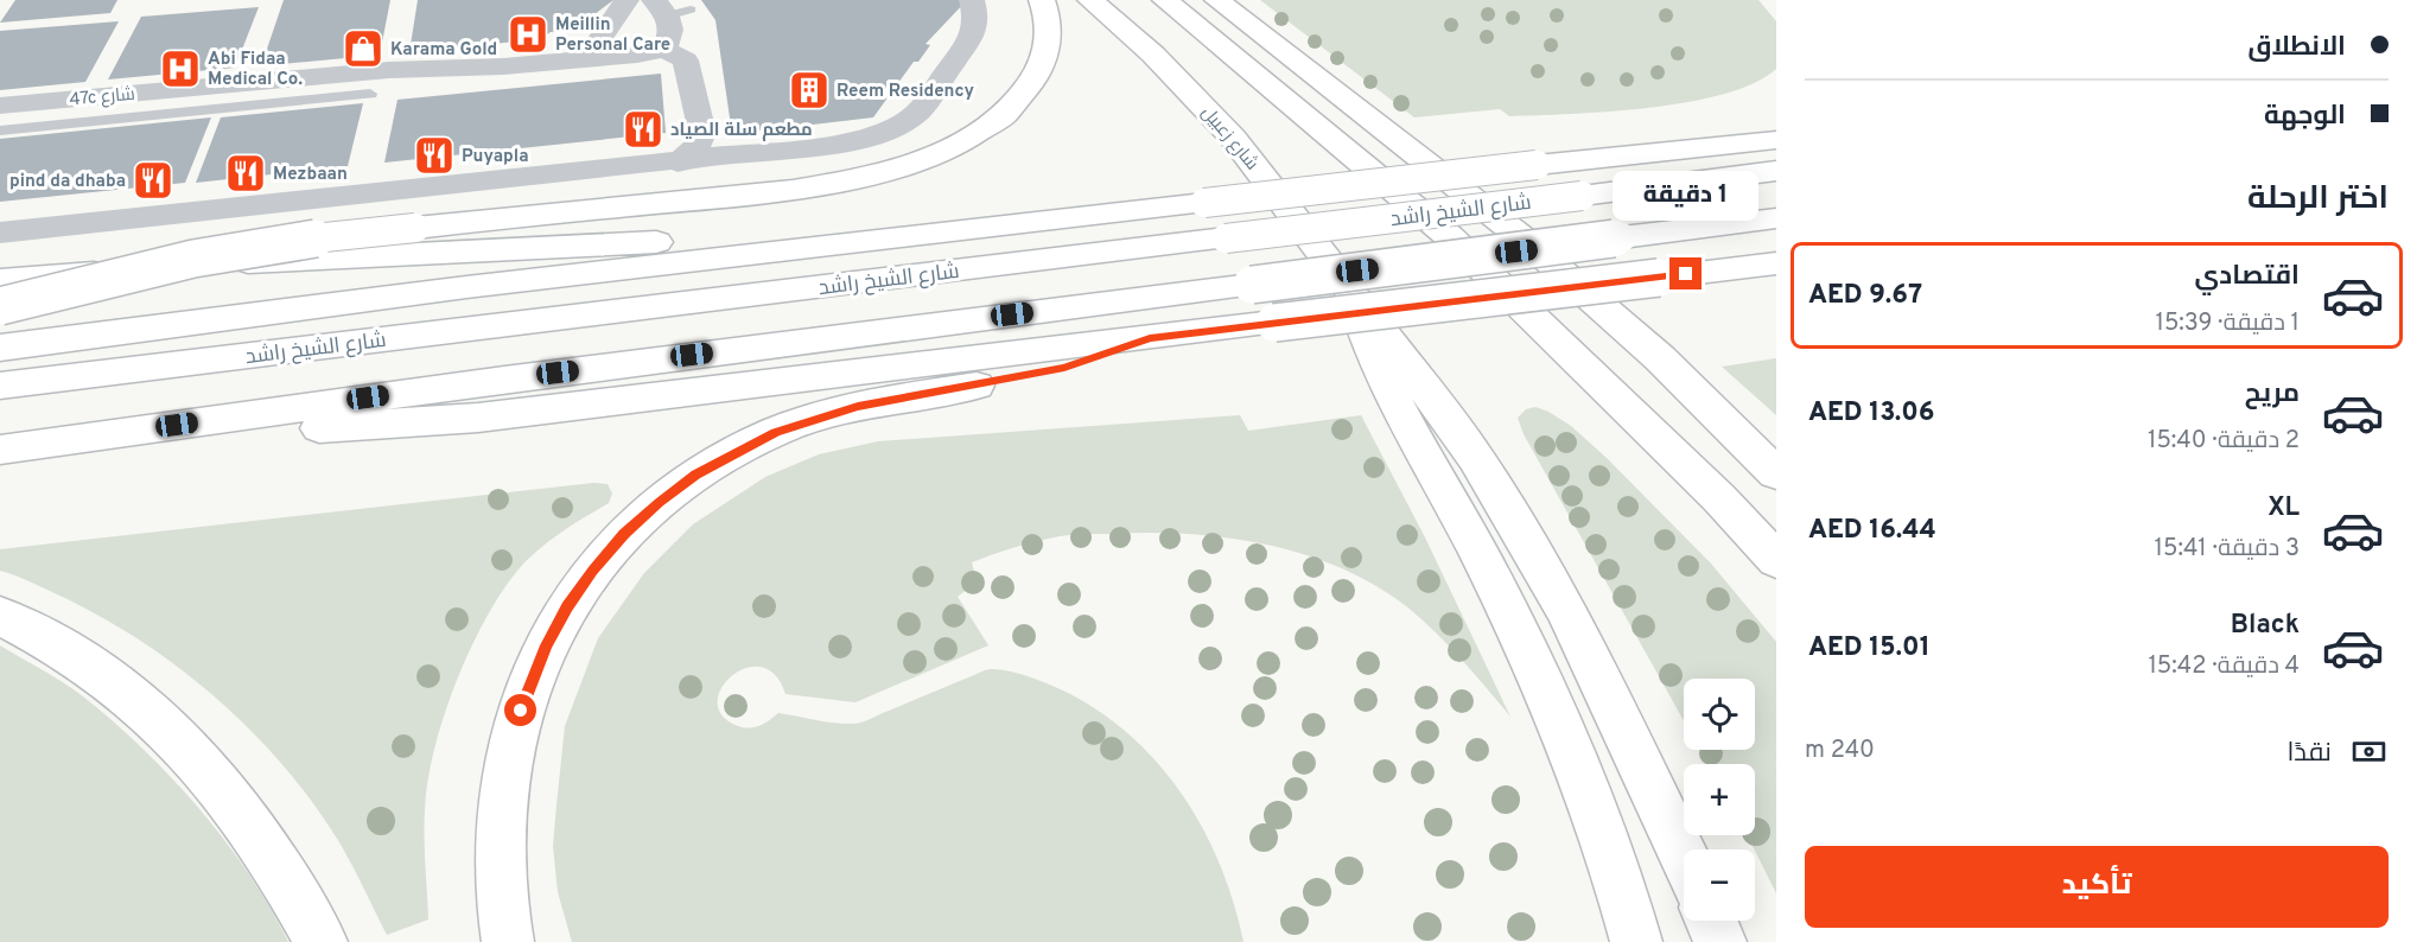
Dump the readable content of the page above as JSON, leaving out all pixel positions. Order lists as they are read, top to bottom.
{
  "streets": {
    "main road": ["شارع زعبيل", "شارع الشيخ راشد"],
    "street": ["47c شارع"]
  },
  "places": {
    "hospital": ["Meillin Personal Care", "Abi Fidaa Medical Co."],
    "shop": ["Karama Gold"],
    "building": ["Reem Residency"],
    "restaurant": [
      "مطعم سلة الصياد",
      "Puyapla",
      "Mezbaan",
      "pind da dhaba"
    ]
  },
  "page": {
    "banner": ["الانطلاق", "الوجهة"],
    "heading": "اختر الرحلة",
    "bubble": "1 دقيقة",
    "list": [
      {
        "name": "اقتصادي",
        "note": "1 دقيقة · 15:39",
        "value": "AED 9.67"
      },
      {
        "name": "مريح",
        "note": "2 دقيقة · 15:40",
        "value": "AED 13.06"
      },
      {
        "name": "XL",
        "note": "3 دقيقة · 15:41",
        "value": "AED 16.44"
      },
      {
        "name": "Black",
        "note": "4 دقيقة · 15:42",
        "value": "AED 15.01"
      }
    ],
    "map_buttons": ["+", "−"],
    "pay": ["نقدًا", "240 m"],
    "buttons": "تأكيد"
  }
}
